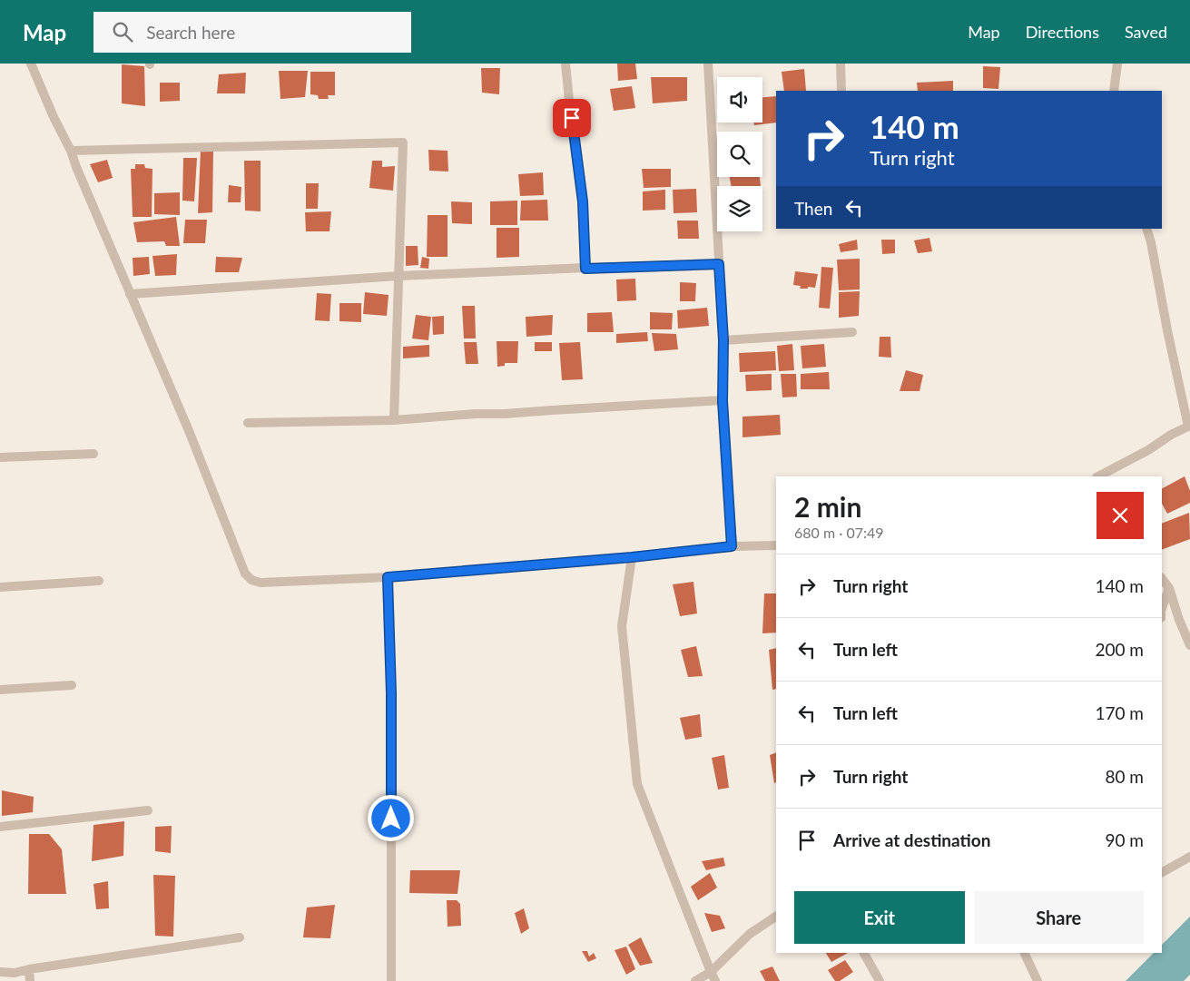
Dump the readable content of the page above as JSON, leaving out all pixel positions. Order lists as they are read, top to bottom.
{
  "page": {
    "header": "Map",
    "search": "Search here",
    "nav": ["Map", "Directions", "Saved"],
    "turn": ["140 m", "Turn right"],
    "then": "Then",
    "heading": ["2 min", "680 m · 07:49"],
    "list": [
      {
        "name": "Turn right",
        "value": "140 m"
      },
      {
        "name": "Turn left",
        "value": "200 m"
      },
      {
        "name": "Turn left",
        "value": "170 m"
      },
      {
        "name": "Turn right",
        "value": "80 m"
      },
      {
        "name": "Arrive at destination",
        "value": "90 m"
      }
    ],
    "buttons": ["Exit", "Share"]
  }
}
